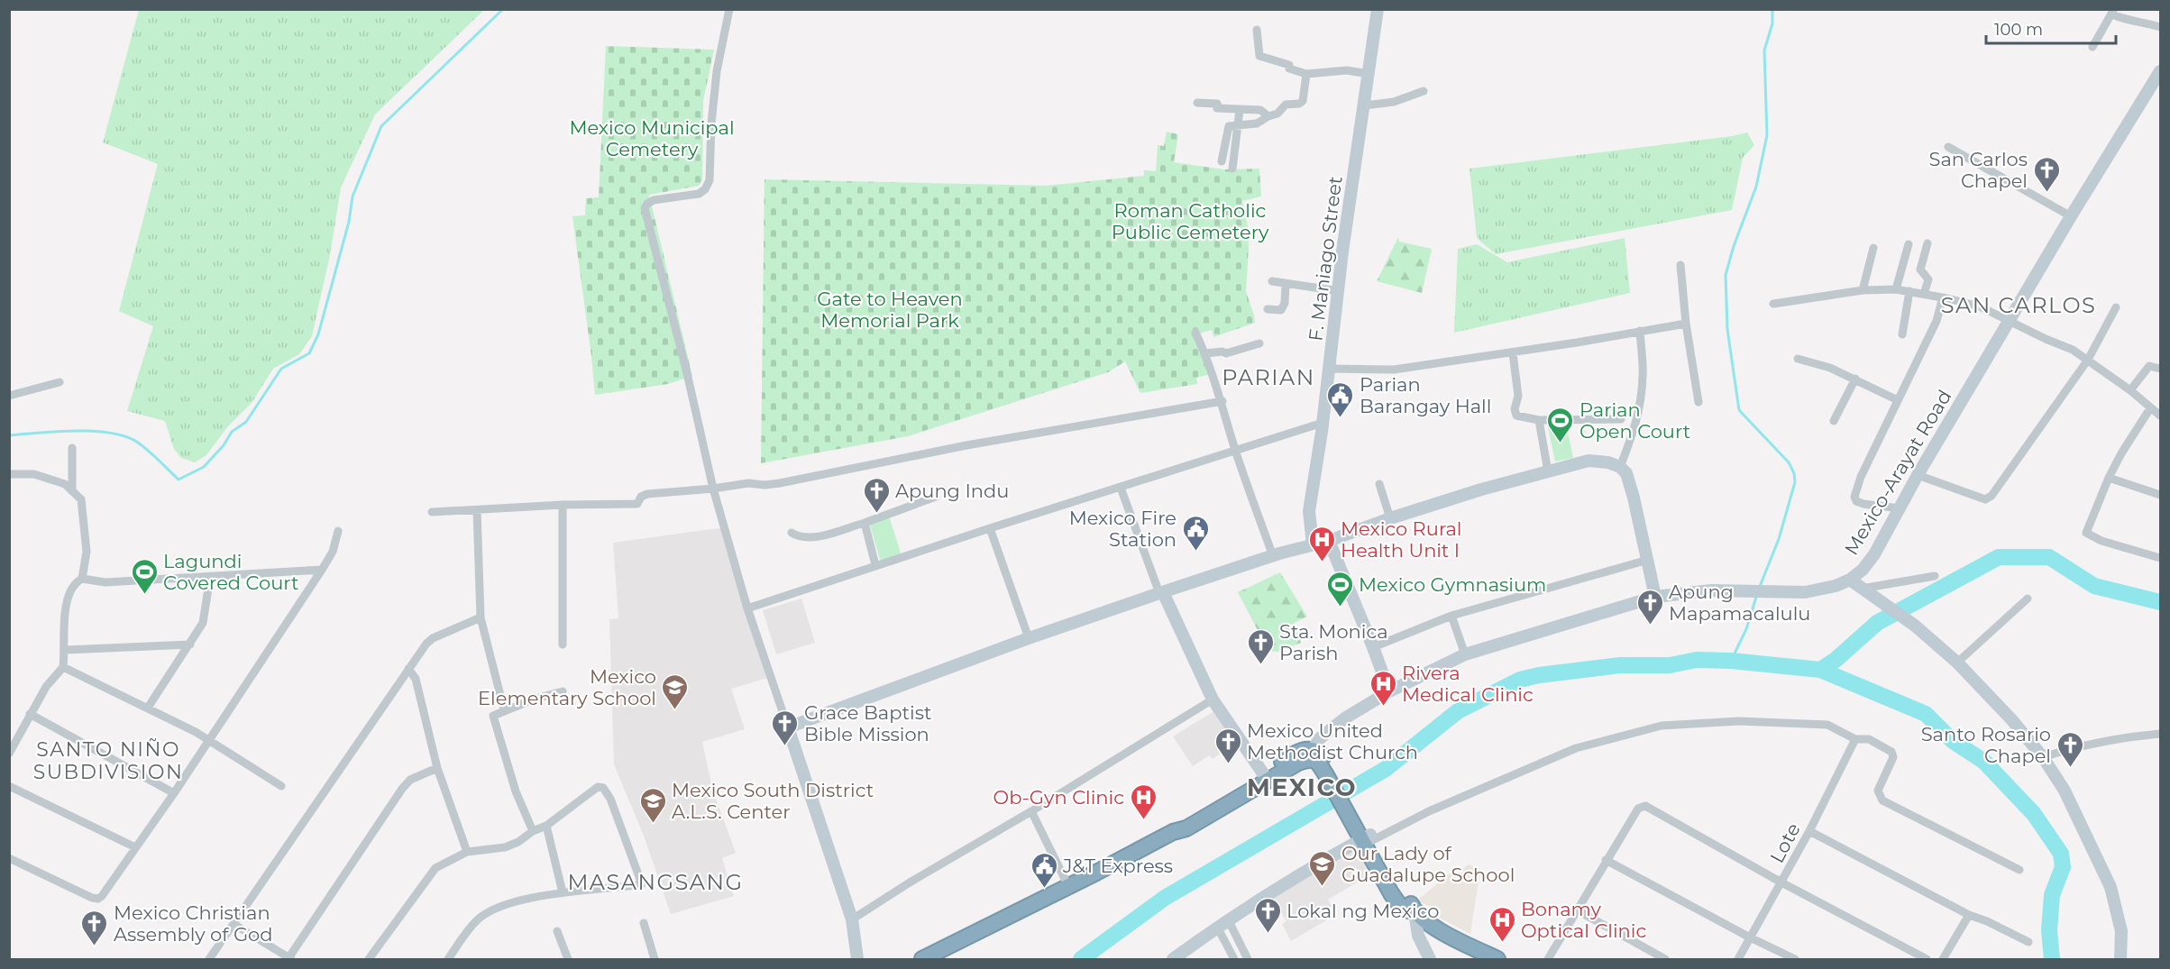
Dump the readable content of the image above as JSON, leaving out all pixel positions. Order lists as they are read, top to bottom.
{
  "streets": {
    "main road": ["F. Maniago Street", "Mexico-Arayat Road"],
    "street": ["Lote"]
  },
  "districts": [
    "SAN CARLOS",
    "PARIAN",
    "SANTO NIÑO SUBDIVISION",
    "MEXICO",
    "MASANGSANG"
  ],
  "parks": ["Mexico Municipal Cemetery", "Roman Catholic Public Cemetery", "Gate to Heaven Memorial Park"],
  "places": {
    "church": [
      "San Carlos Chapel",
      "Apung Indu",
      "Apung Mapamacalulu",
      "Sta. Monica Parish",
      "Grace Baptist Bible Mission",
      "Mexico United Methodist Church",
      "Santo Rosario Chapel",
      "Lokal ng Mexico",
      "Mexico Christian Assembly of God"
    ],
    "public building": ["Parian Barangay Hall", "Mexico Fire Station", "J&T Express"],
    "sports": ["Parian Open Court", "Lagundi Covered Court", "Mexico Gymnasium"],
    "hospital": [
      "Mexico Rural Health Unit I",
      "Rivera Medical Clinic",
      "Ob-Gyn Clinic",
      "Bonamy Optical Clinic"
    ],
    "school or university": ["Mexico Elementary School", "Mexico South District A.L.S. Center", "Our Lady of Guadalupe School"]
  },
  "scale_bar": "100 m"
}
